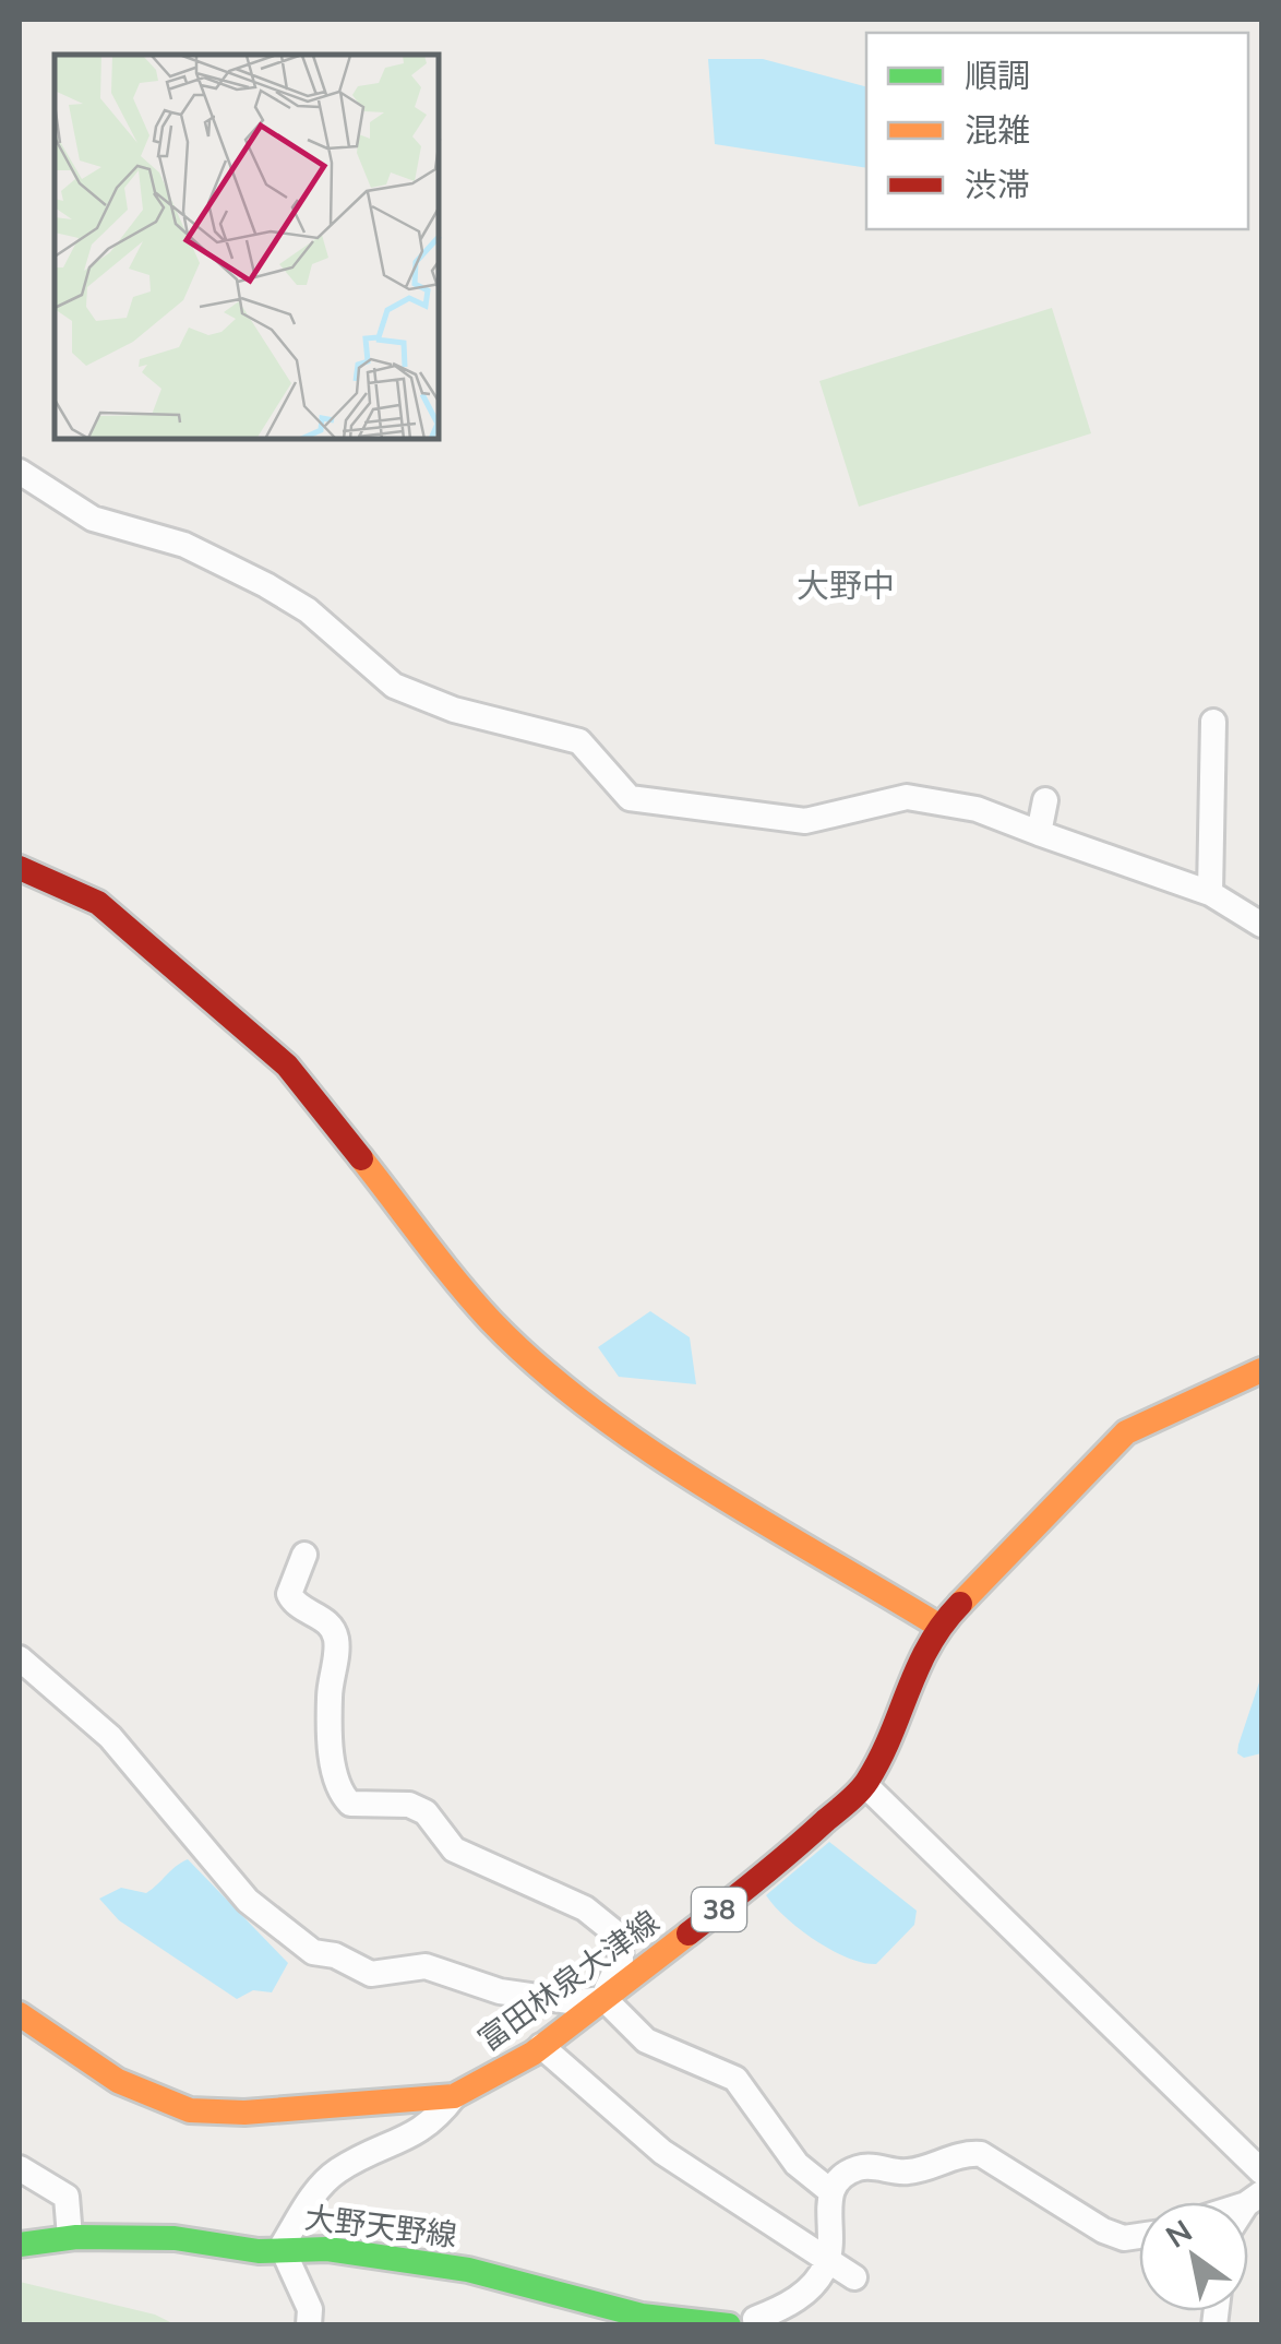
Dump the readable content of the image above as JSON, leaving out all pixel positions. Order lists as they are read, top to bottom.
{
  "streets": {
    "main road": ["38", "富田林泉大津線", "大野天野線"]
  },
  "districts": ["大野中"],
  "legend": ["順調", "混雑", "渋滞"],
  "north": "top left"
}
